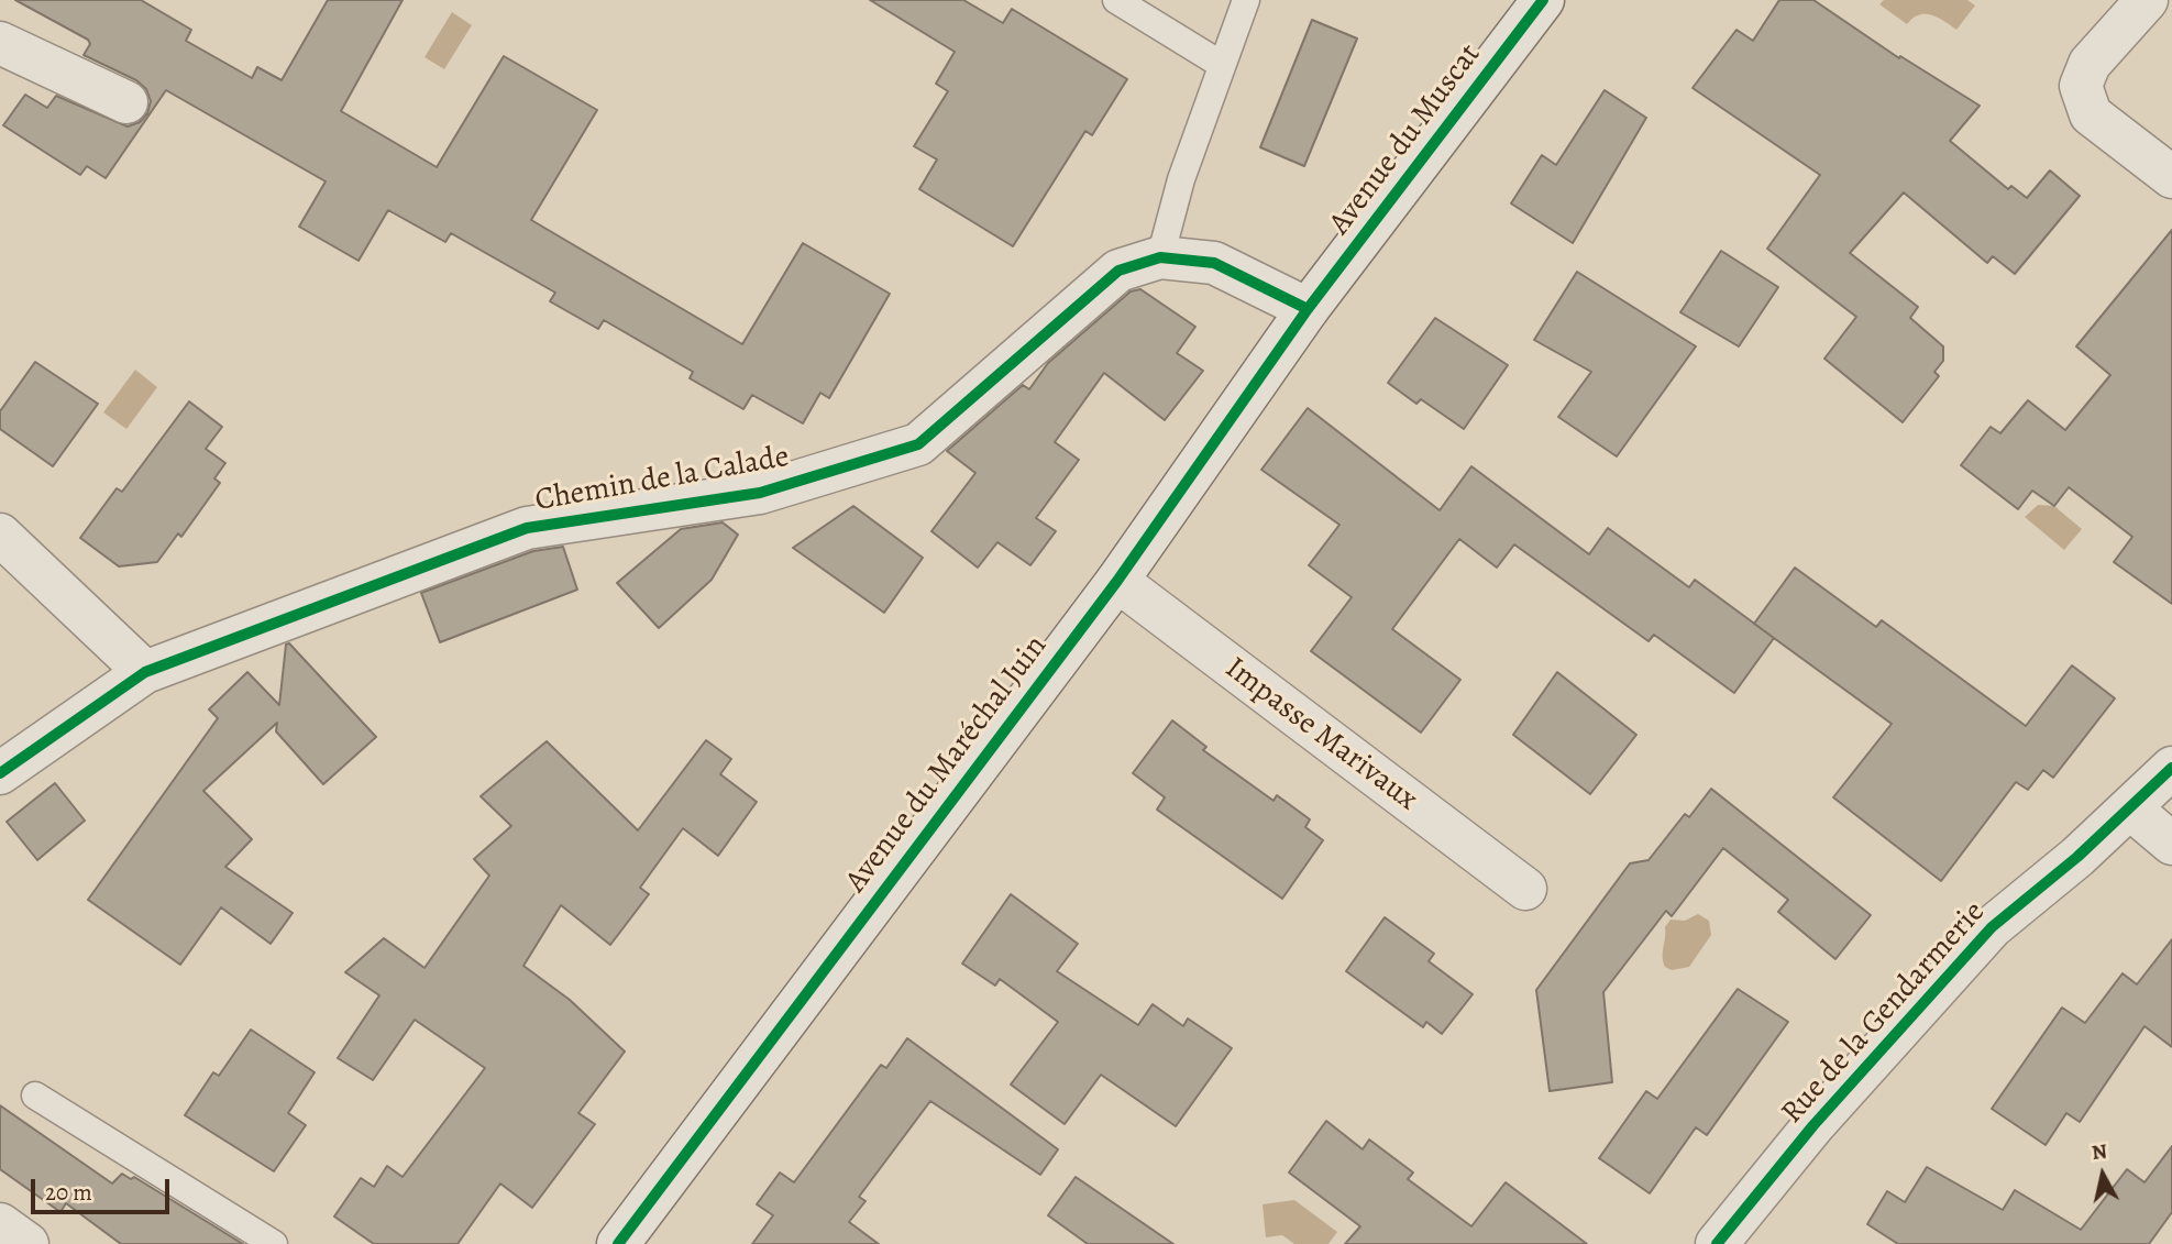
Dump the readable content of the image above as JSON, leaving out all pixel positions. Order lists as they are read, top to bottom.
{
  "streets": {
    "street": [
      "Avenue du Muscat",
      "Chemin de la Calade",
      "Impasse Marivaux",
      "Avenue du Maréchal Juin",
      "Rue de la Gendarmerie"
    ]
  },
  "crossings": [
    ["Avenue du Muscat", "Chemin de la Calade"],
    ["Avenue du Muscat", "Avenue du Maréchal Juin"],
    ["Chemin de la Calade", "Avenue du Maréchal Juin"],
    ["Impasse Marivaux", "Avenue du Maréchal Juin"]
  ],
  "scale_bar": "20 m",
  "north": "top"
}
